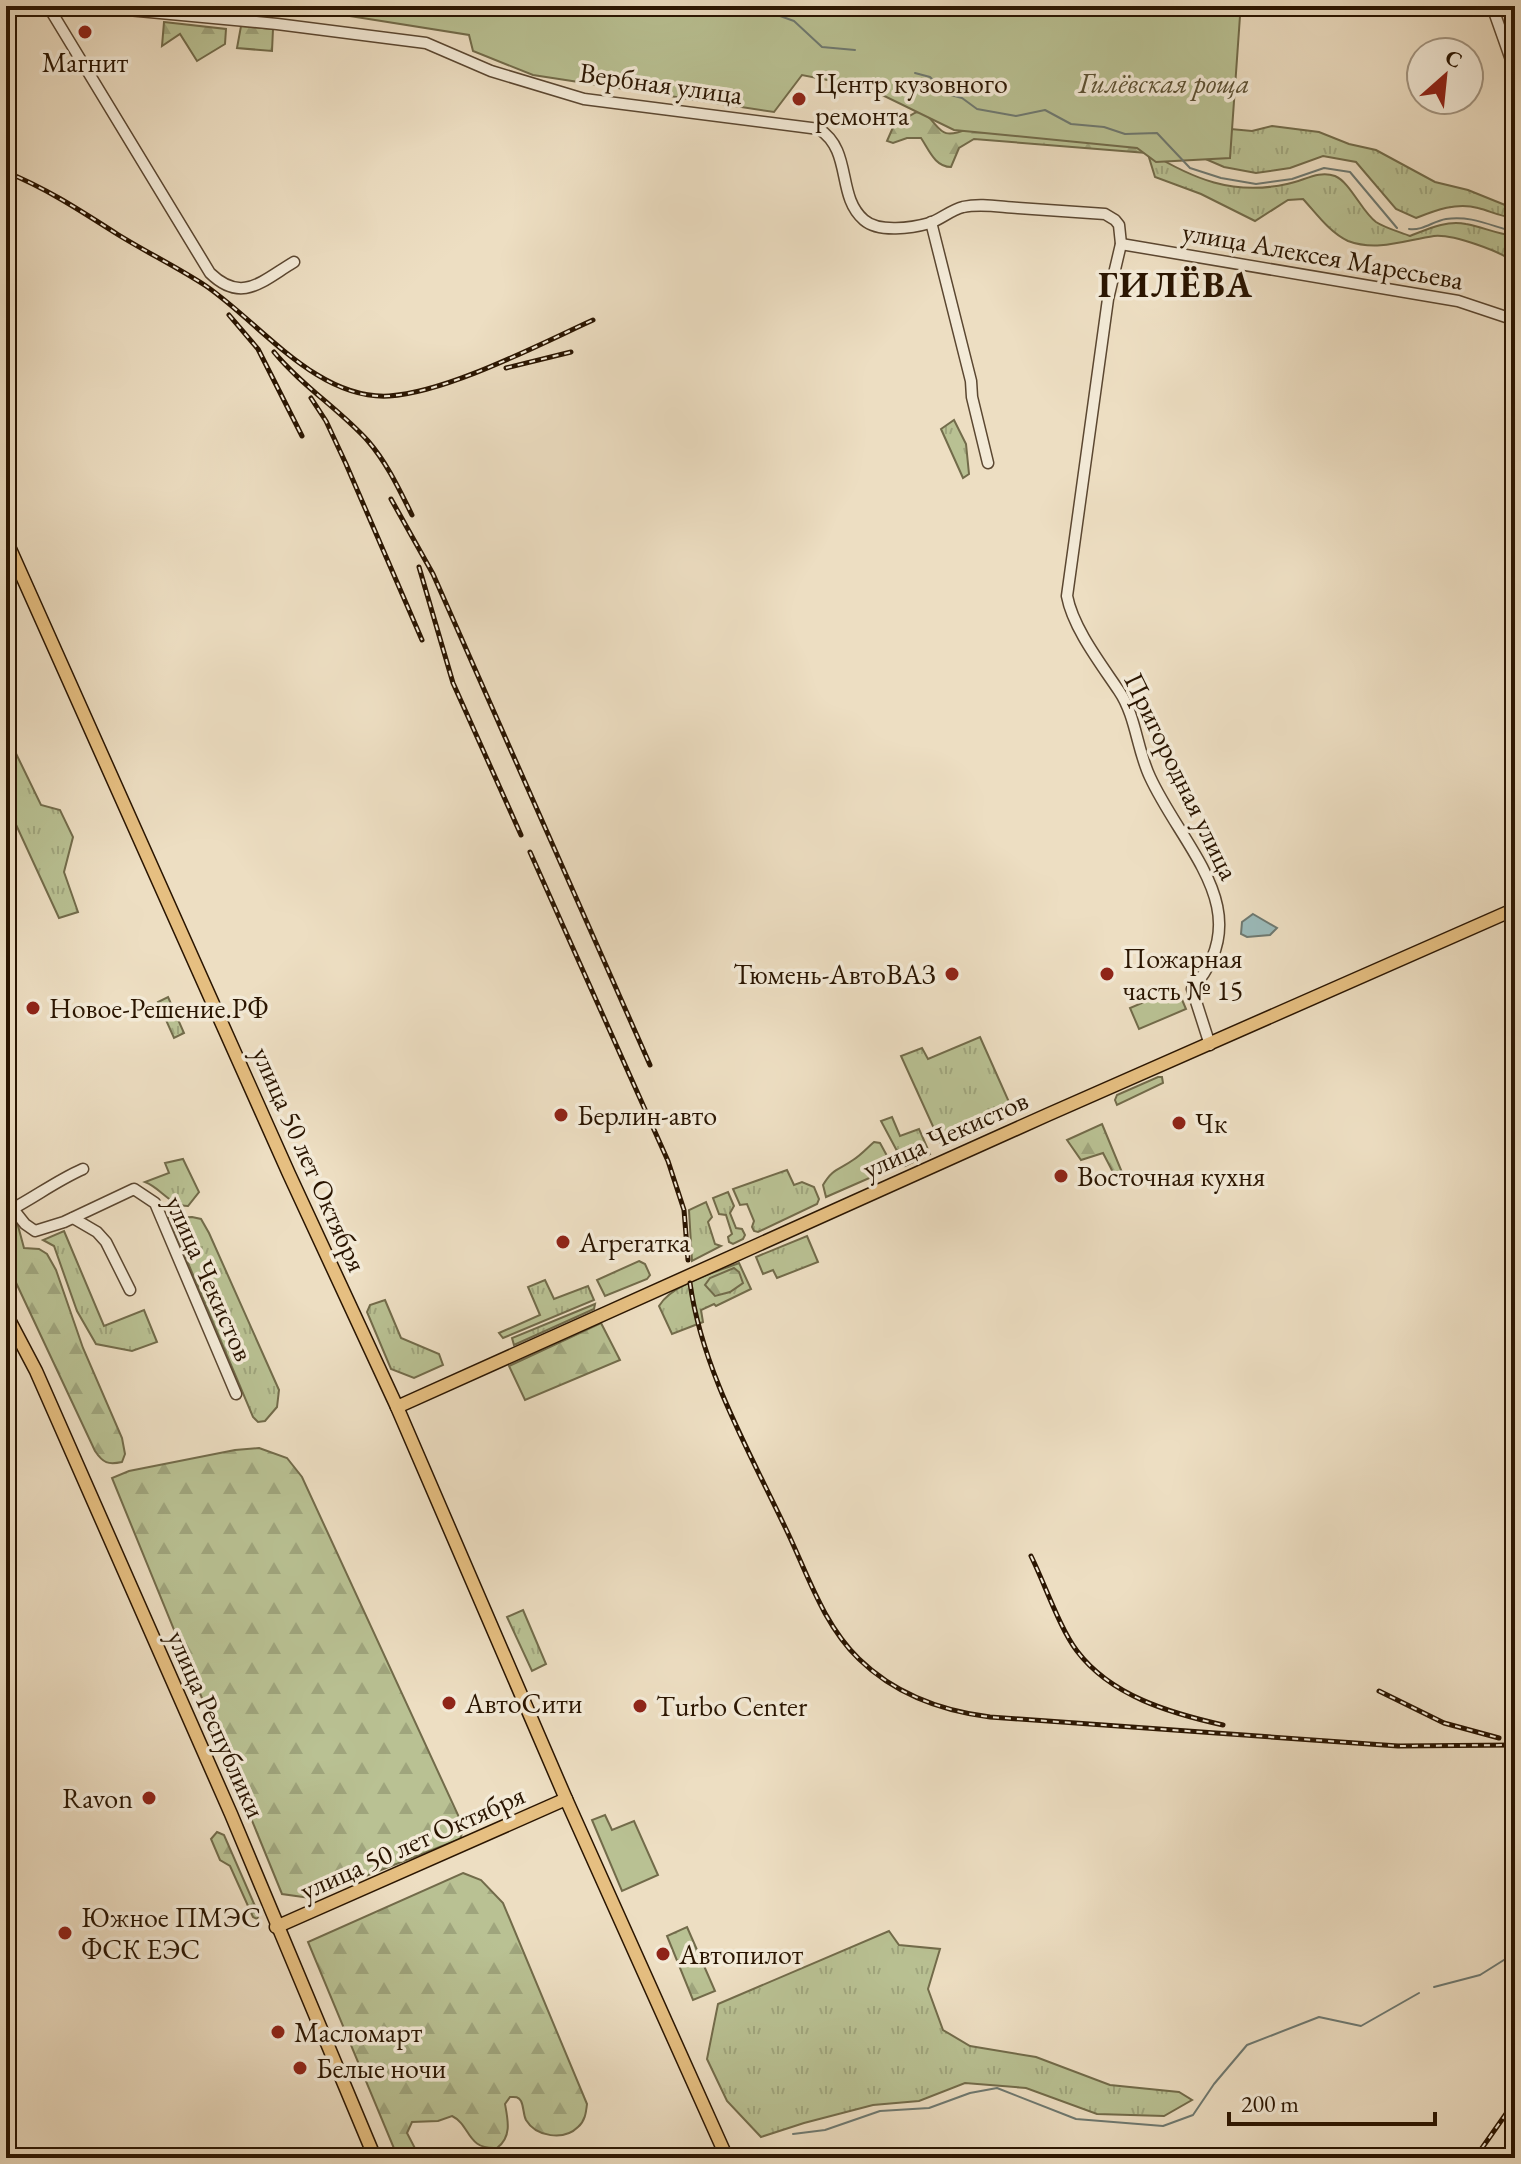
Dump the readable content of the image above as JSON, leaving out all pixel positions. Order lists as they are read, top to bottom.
{
  "streets": {
    "main road": ["улица Чекистов", "улица 50 лет Октября", "улица Республики"],
    "street": ["Вербная улица", "улица Алексея Маресьева", "Пригородная улица"]
  },
  "crossings": [
    ["Вербная улица", "улица Алексея Маресьева"],
    ["Вербная улица", "Пригородная улица"],
    ["улица Алексея Маресьева", "Пригородная улица"],
    ["Пригородная улица", "улица Чекистов"],
    ["улица Чекистов", "улица 50 лет Октября"],
    ["улица 50 лет Октября", "улица Республики"]
  ],
  "districts": ["ГИЛЁВА"],
  "parks": ["Гилёвская роща"],
  "places": [
    "Магнит",
    "Центр кузовного ремонта",
    "Тюмень-АвтоВАЗ",
    "Пожарная часть № 15",
    "Новое-Решение.РФ",
    "Берлин-авто",
    "Чк",
    "Восточная кухня",
    "Агрегатка",
    "АвтоСити",
    "Turbo Center",
    "Ravon",
    "Южное ПМЭС ФСК ЕЭС",
    "Автопилот",
    "Масломарт",
    "Белые ночи"
  ],
  "scale_bar": "200 m",
  "north": "top right"
}
